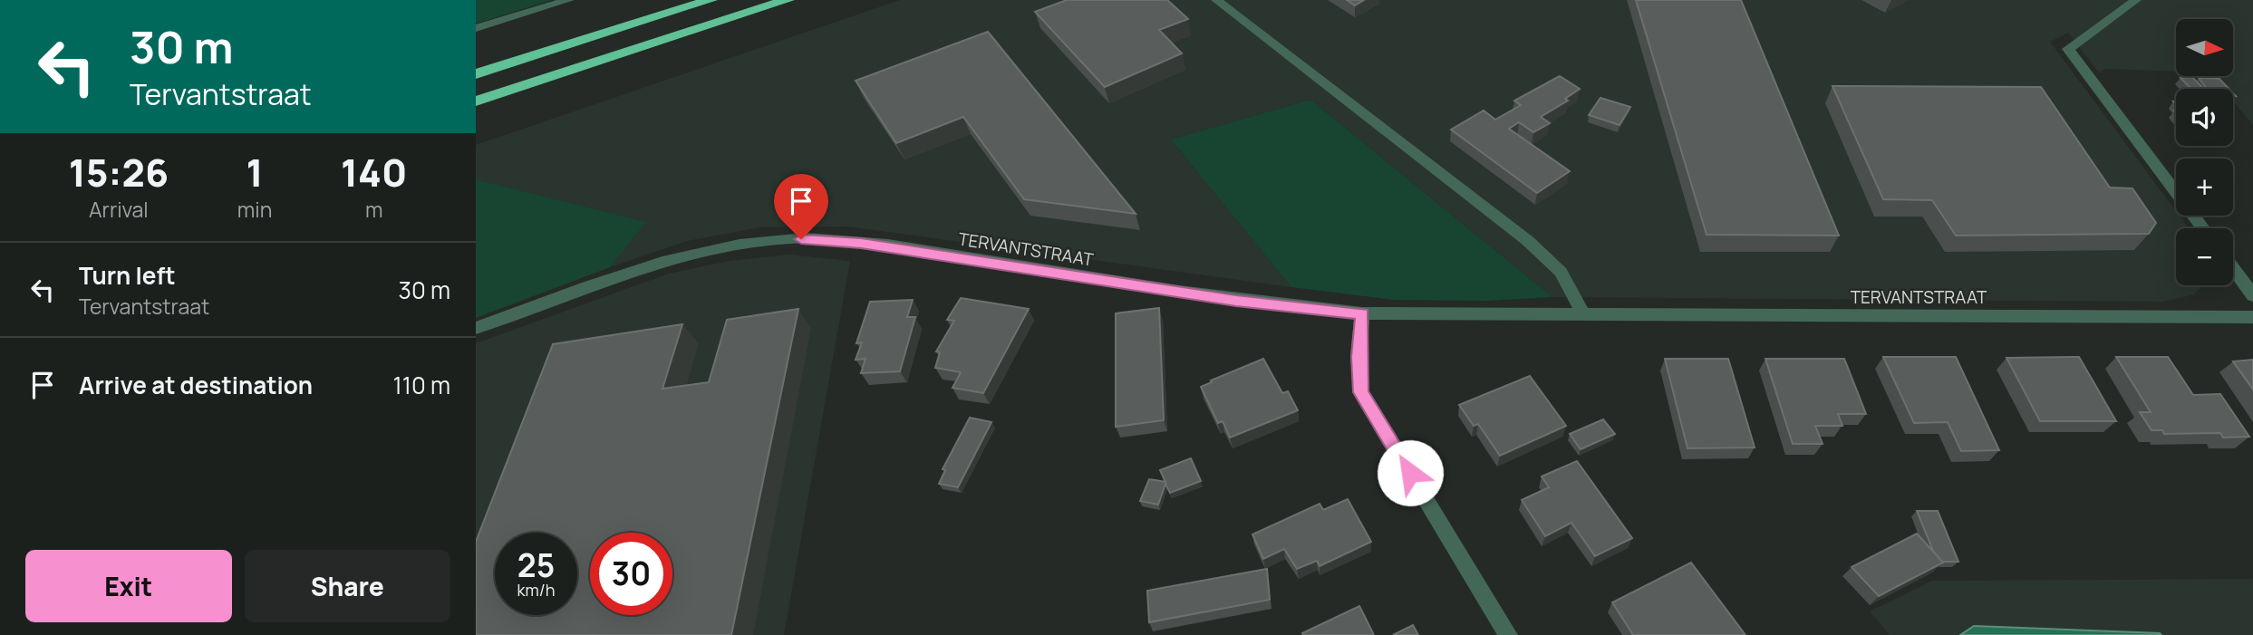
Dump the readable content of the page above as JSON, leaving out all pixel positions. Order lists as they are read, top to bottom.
{
  "streets": {
    "street": ["TERVANTSTRAAT"]
  },
  "north": "right",
  "page": {
    "turn": ["30 m", "Tervantstraat"],
    "map_buttons": ["+", "−"],
    "eta": [
      "15:26",
      "Arrival",
      "1",
      "min",
      "140",
      "m"
    ],
    "list": [
      {
        "name": "Turn left",
        "note": "Tervantstraat",
        "value": "30 m"
      },
      {
        "name": "Arrive at destination",
        "value": "110 m"
      }
    ],
    "speed": "25 km/h",
    "limit": "30",
    "buttons": ["Exit", "Share"]
  }
}
